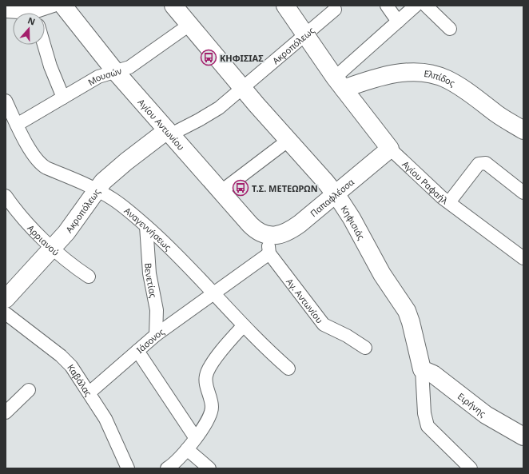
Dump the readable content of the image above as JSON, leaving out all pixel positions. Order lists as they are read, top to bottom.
{
  "streets": {
    "street": [
      "Ακροπόλεως",
      "Μουσών",
      "Ελπίδος",
      "Αγίου Αντωνίου",
      "Αγίου Ραφαήλ",
      "Παπαφλέσσα",
      "Κηφισιάς",
      "Αναγεννήσεως",
      "Αρριανού",
      "Βενετίας",
      "Αγ. Αντωνίου",
      "Ιάσονος",
      "Καβάλας",
      "Ειρήνης"
    ]
  },
  "crossings": [
    ["Ακροπόλεως", "Αγίου Αντωνίου"],
    ["Ακροπόλεως", "Αγίου Ραφαήλ"],
    ["Ακροπόλεως", "Κηφισιάς"],
    ["Ακροπόλεως", "Αναγεννήσεως"],
    ["Ακροπόλεως", "Αρριανού"],
    ["Μουσών", "Αγίου Αντωνίου"],
    ["Μουσών", "Κηφισιάς"],
    ["Μουσών", "Αναγεννήσεως"],
    ["Ελπίδος", "Αγίου Ραφαήλ"],
    ["Αγίου Αντωνίου", "Παπαφλέσσα"],
    ["Αγίου Ραφαήλ", "Παπαφλέσσα"],
    ["Παπαφλέσσα", "Κηφισιάς"],
    ["Κηφισιάς", "Ειρήνης"],
    ["Αναγεννήσεως", "Βενετίας"],
    ["Αναγεννήσεως", "Ιάσονος"],
    ["Βενετίας", "Ιάσονος"],
    ["Ιάσονος", "Καβάλας"]
  ],
  "places": {
    "bus stop": ["ΚΗΦΙΣΙΑΣ", "Τ.Σ. ΜΕΤΕΩΡΩΝ"]
  },
  "north": "top"
}
